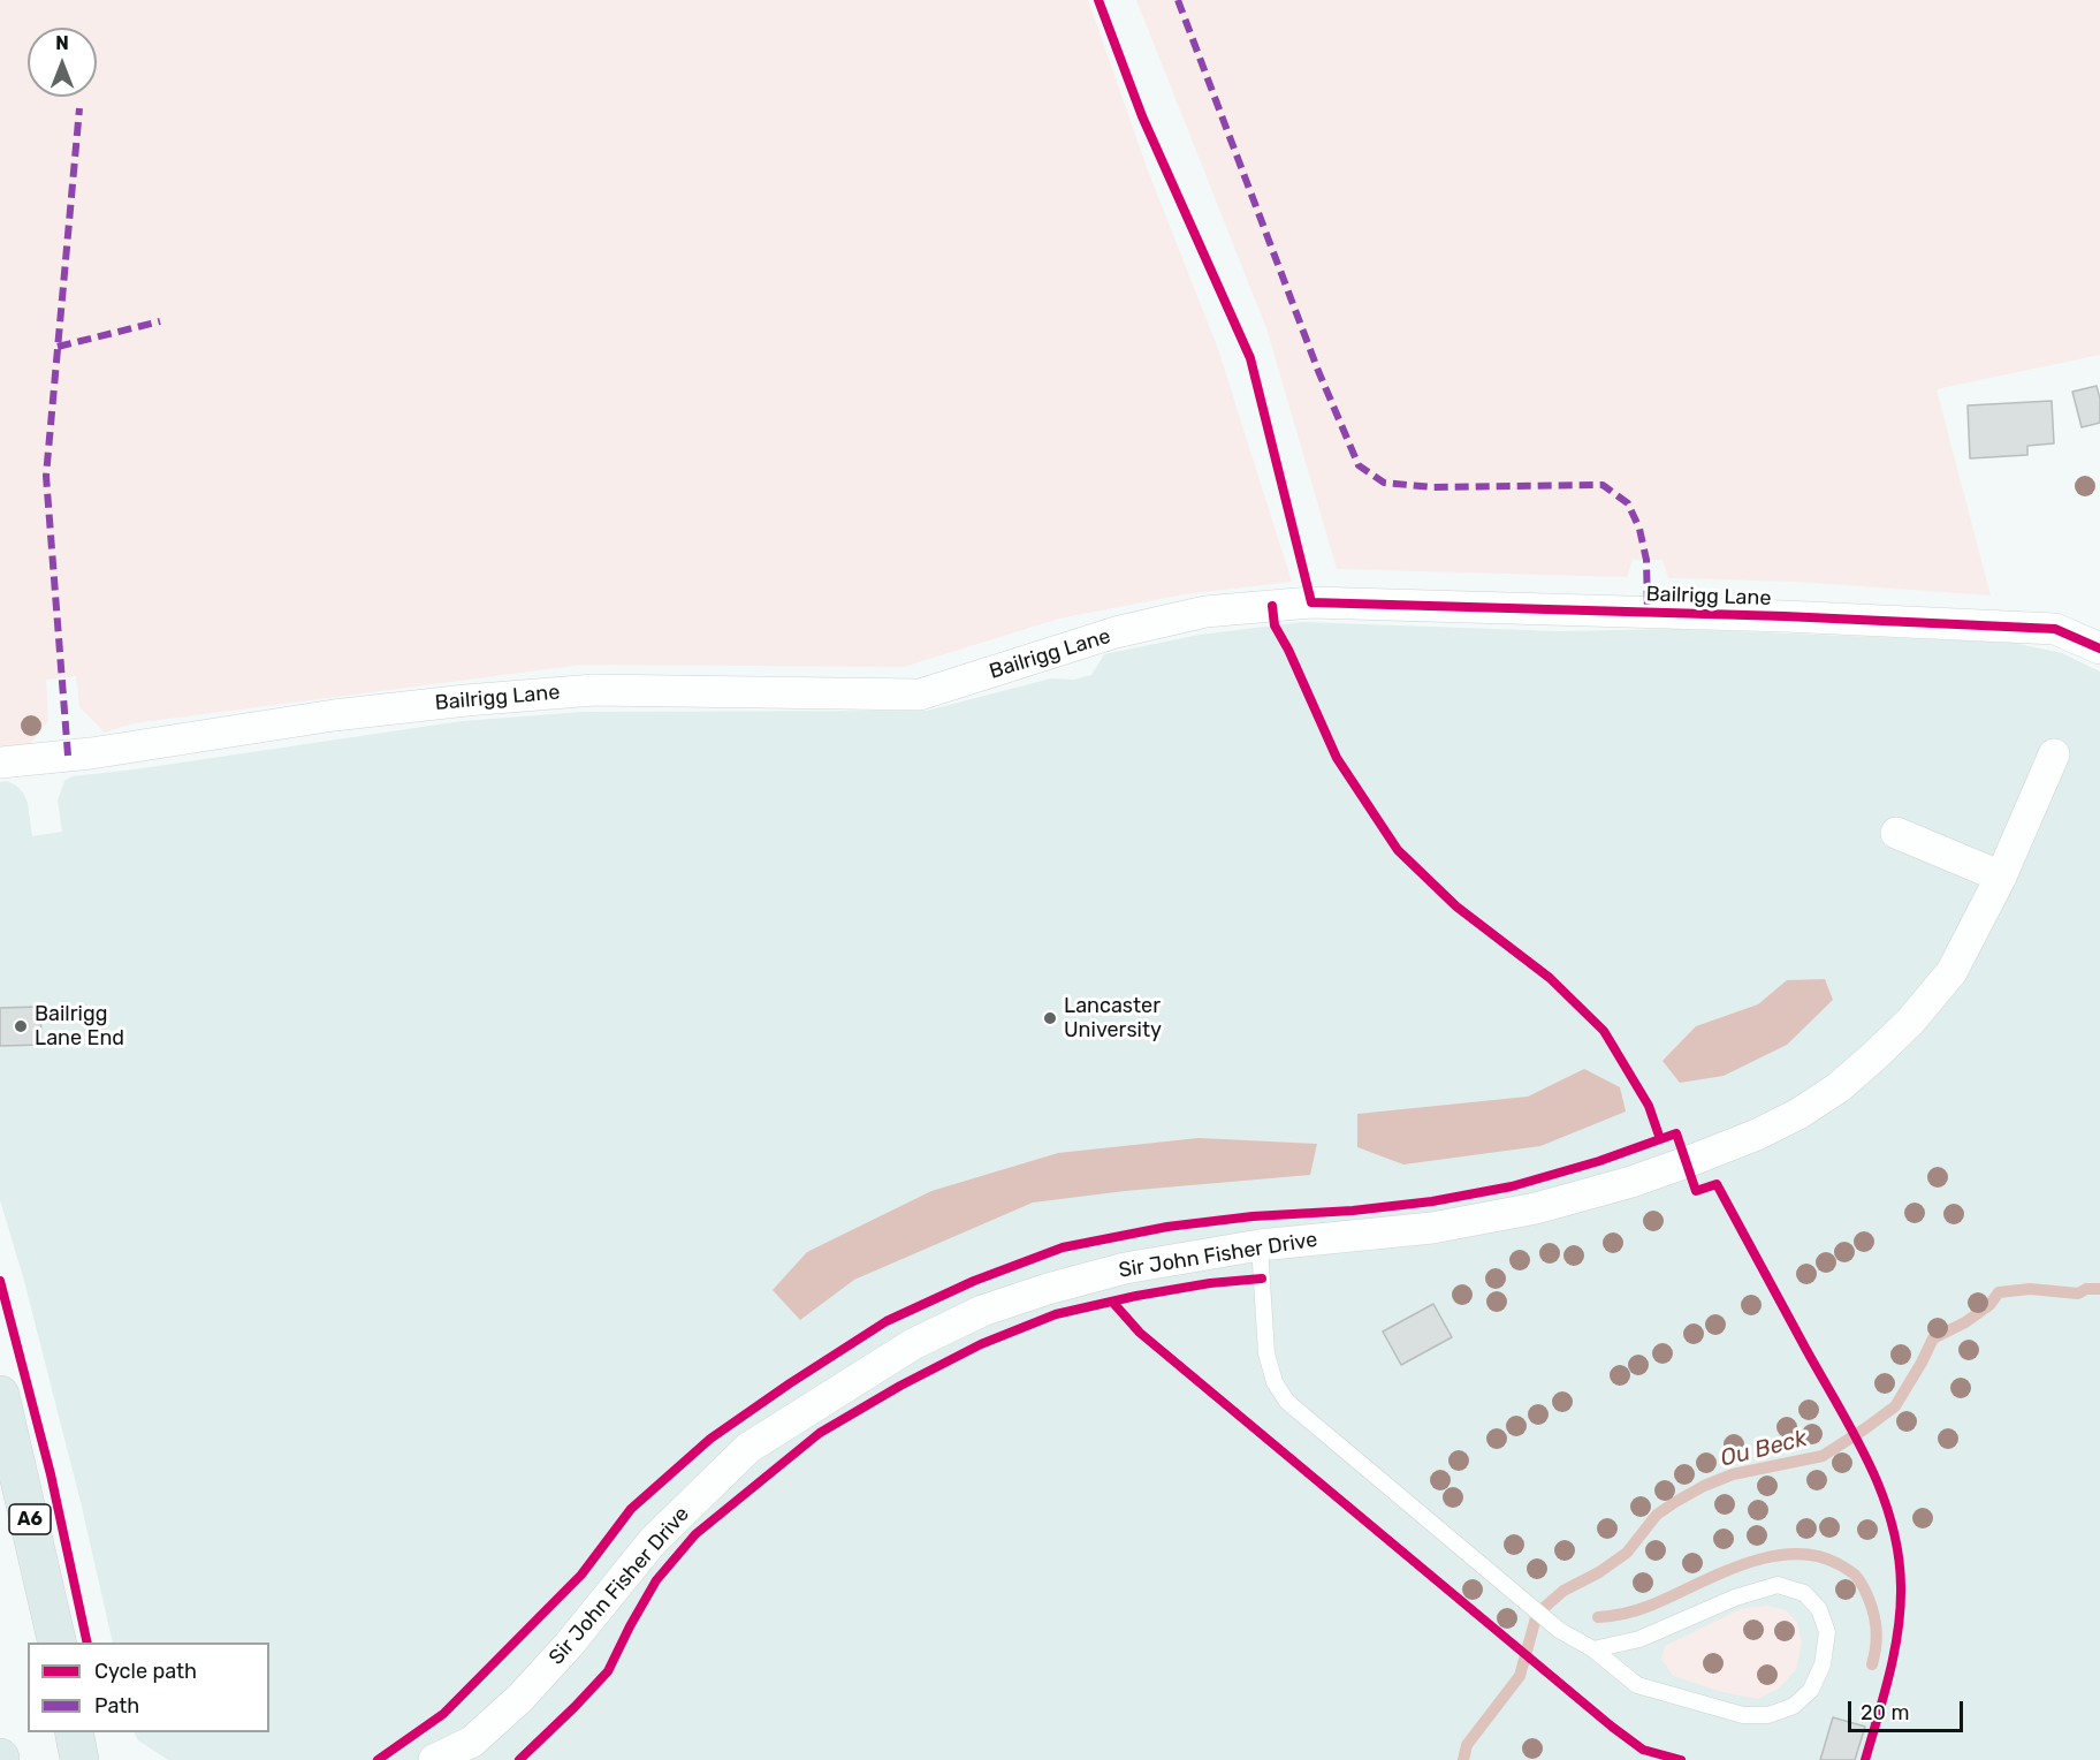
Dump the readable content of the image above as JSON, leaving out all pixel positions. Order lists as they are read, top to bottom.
{
  "streets": {
    "main road": ["A6"],
    "street": ["Bailrigg Lane", "Sir John Fisher Drive"]
  },
  "water": ["Ou Beck"],
  "places": ["Lancaster University", "Bailrigg Lane End"],
  "legend": ["Cycle path", "Path"],
  "scale_bar": "20 m",
  "north": "top"
}
